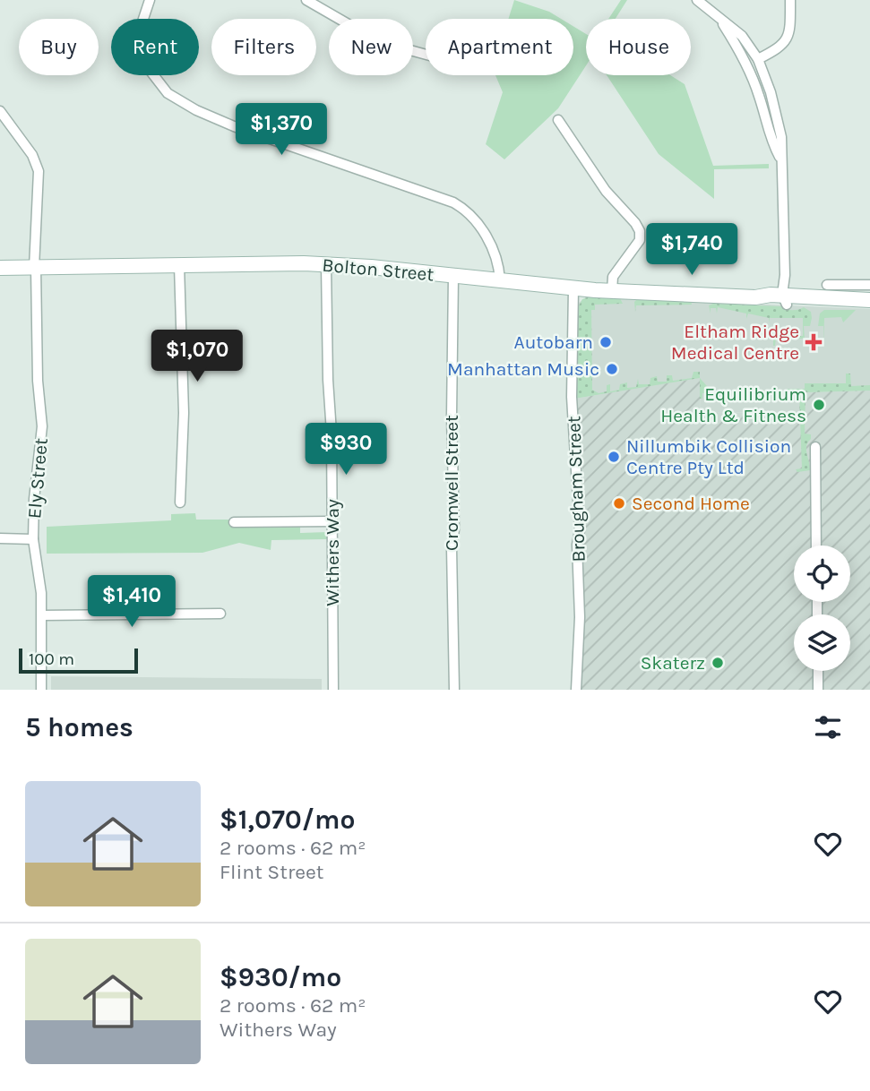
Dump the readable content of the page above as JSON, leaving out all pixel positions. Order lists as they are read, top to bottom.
{
  "streets": {
    "main road": ["Bolton Street"],
    "street": [
      "Ely Street",
      "Cromwell Street",
      "Brougham Street",
      "Withers Way"
    ]
  },
  "crossings": [
    ["Bolton Street", "Ely Street"],
    ["Bolton Street", "Cromwell Street"],
    ["Bolton Street", "Brougham Street"],
    ["Bolton Street", "Withers Way"]
  ],
  "places": {
    "other": [
      "Autobarn",
      "Manhattan Music",
      "Equilibrium Health & Fitness",
      "Nillumbik Collision Centre Pty Ltd",
      "Second Home",
      "Skaterz"
    ],
    "health": ["Eltham Ridge Medical Centre"]
  },
  "scale_bar": "100 m",
  "page": {
    "chip": [
      "Buy",
      "Rent",
      "Filters",
      "New",
      "Apartment",
      "House"
    ],
    "price": [
      "$1,370",
      "$1,740",
      "$1,070",
      "$930",
      "$1,410"
    ],
    "scale": "100 m",
    "heading": "5 homes",
    "list": [
      {
        "name": "$1,070/mo",
        "note": "2 rooms · 62 m² · Flint Street"
      },
      {
        "name": "$930/mo",
        "note": "2 rooms · 62 m² · Withers Way"
      }
    ]
  }
}
